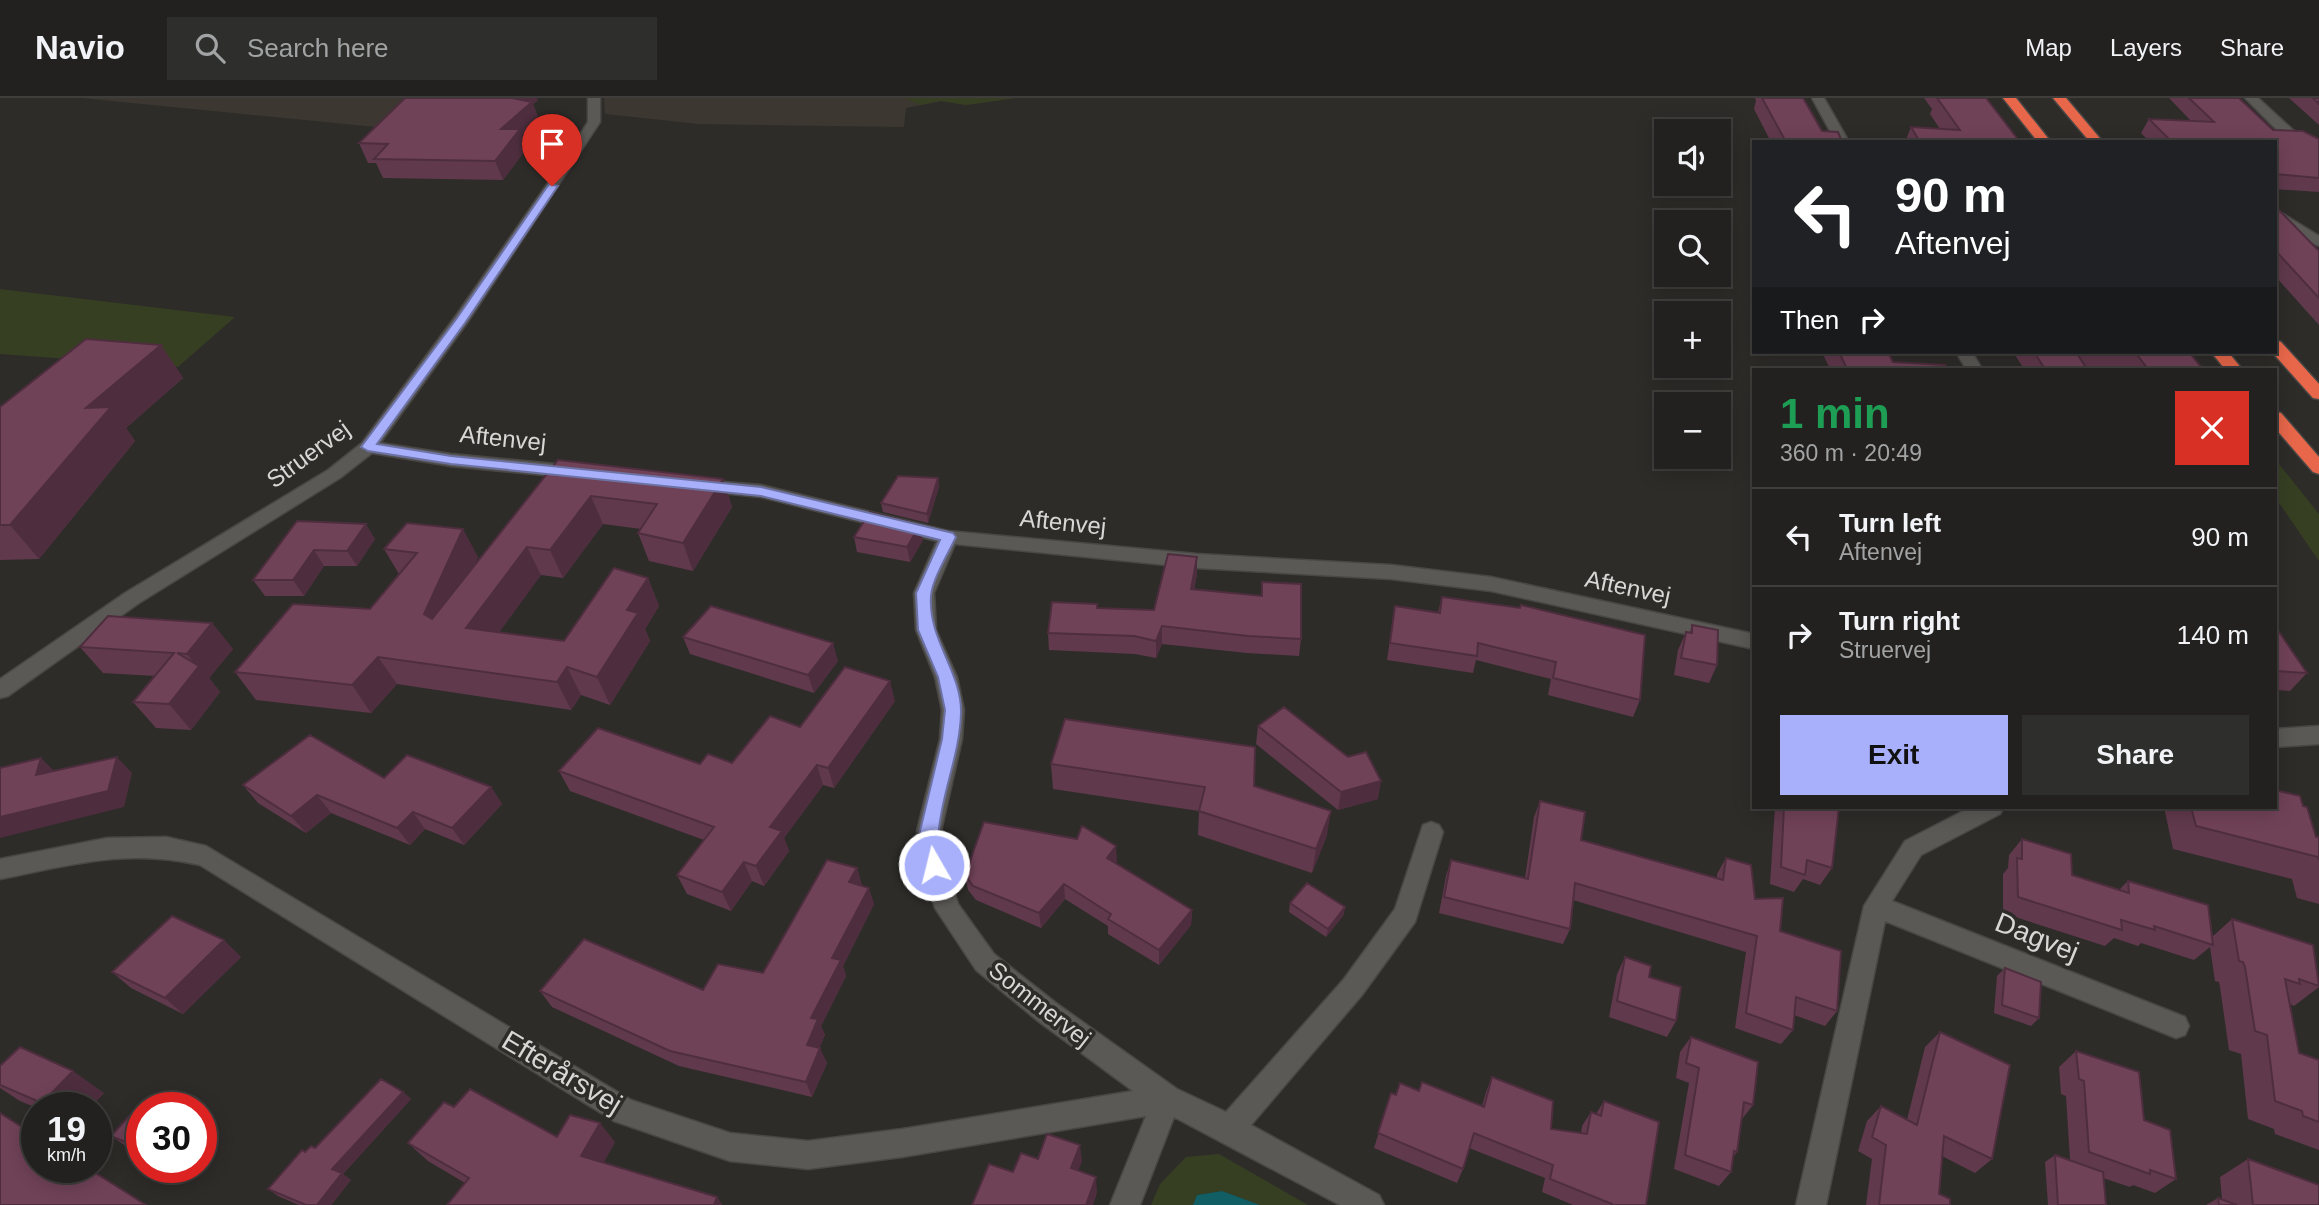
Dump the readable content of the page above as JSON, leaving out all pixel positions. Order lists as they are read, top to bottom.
{
  "streets": {
    "street": [
      "Aftenvej",
      "Struervej",
      "Dagvej",
      "Sommervej",
      "Efterårsvej"
    ]
  },
  "crossings": [
    ["Aftenvej", "Struervej"],
    ["Aftenvej", "Sommervej"],
    ["Sommervej", "Efterårsvej"]
  ],
  "page": {
    "header": "Navio",
    "search": "Search here",
    "nav": ["Map", "Layers", "Share"],
    "map_buttons": ["+", "−"],
    "turn": ["90 m", "Aftenvej"],
    "then": "Then",
    "heading": ["1 min", "360 m · 20:49"],
    "list": [
      {
        "name": "Turn left",
        "note": "Aftenvej",
        "value": "90 m"
      },
      {
        "name": "Turn right",
        "note": "Struervej",
        "value": "140 m"
      }
    ],
    "buttons": ["Exit", "Share"],
    "speed": "19 km/h",
    "limit": "30"
  }
}
